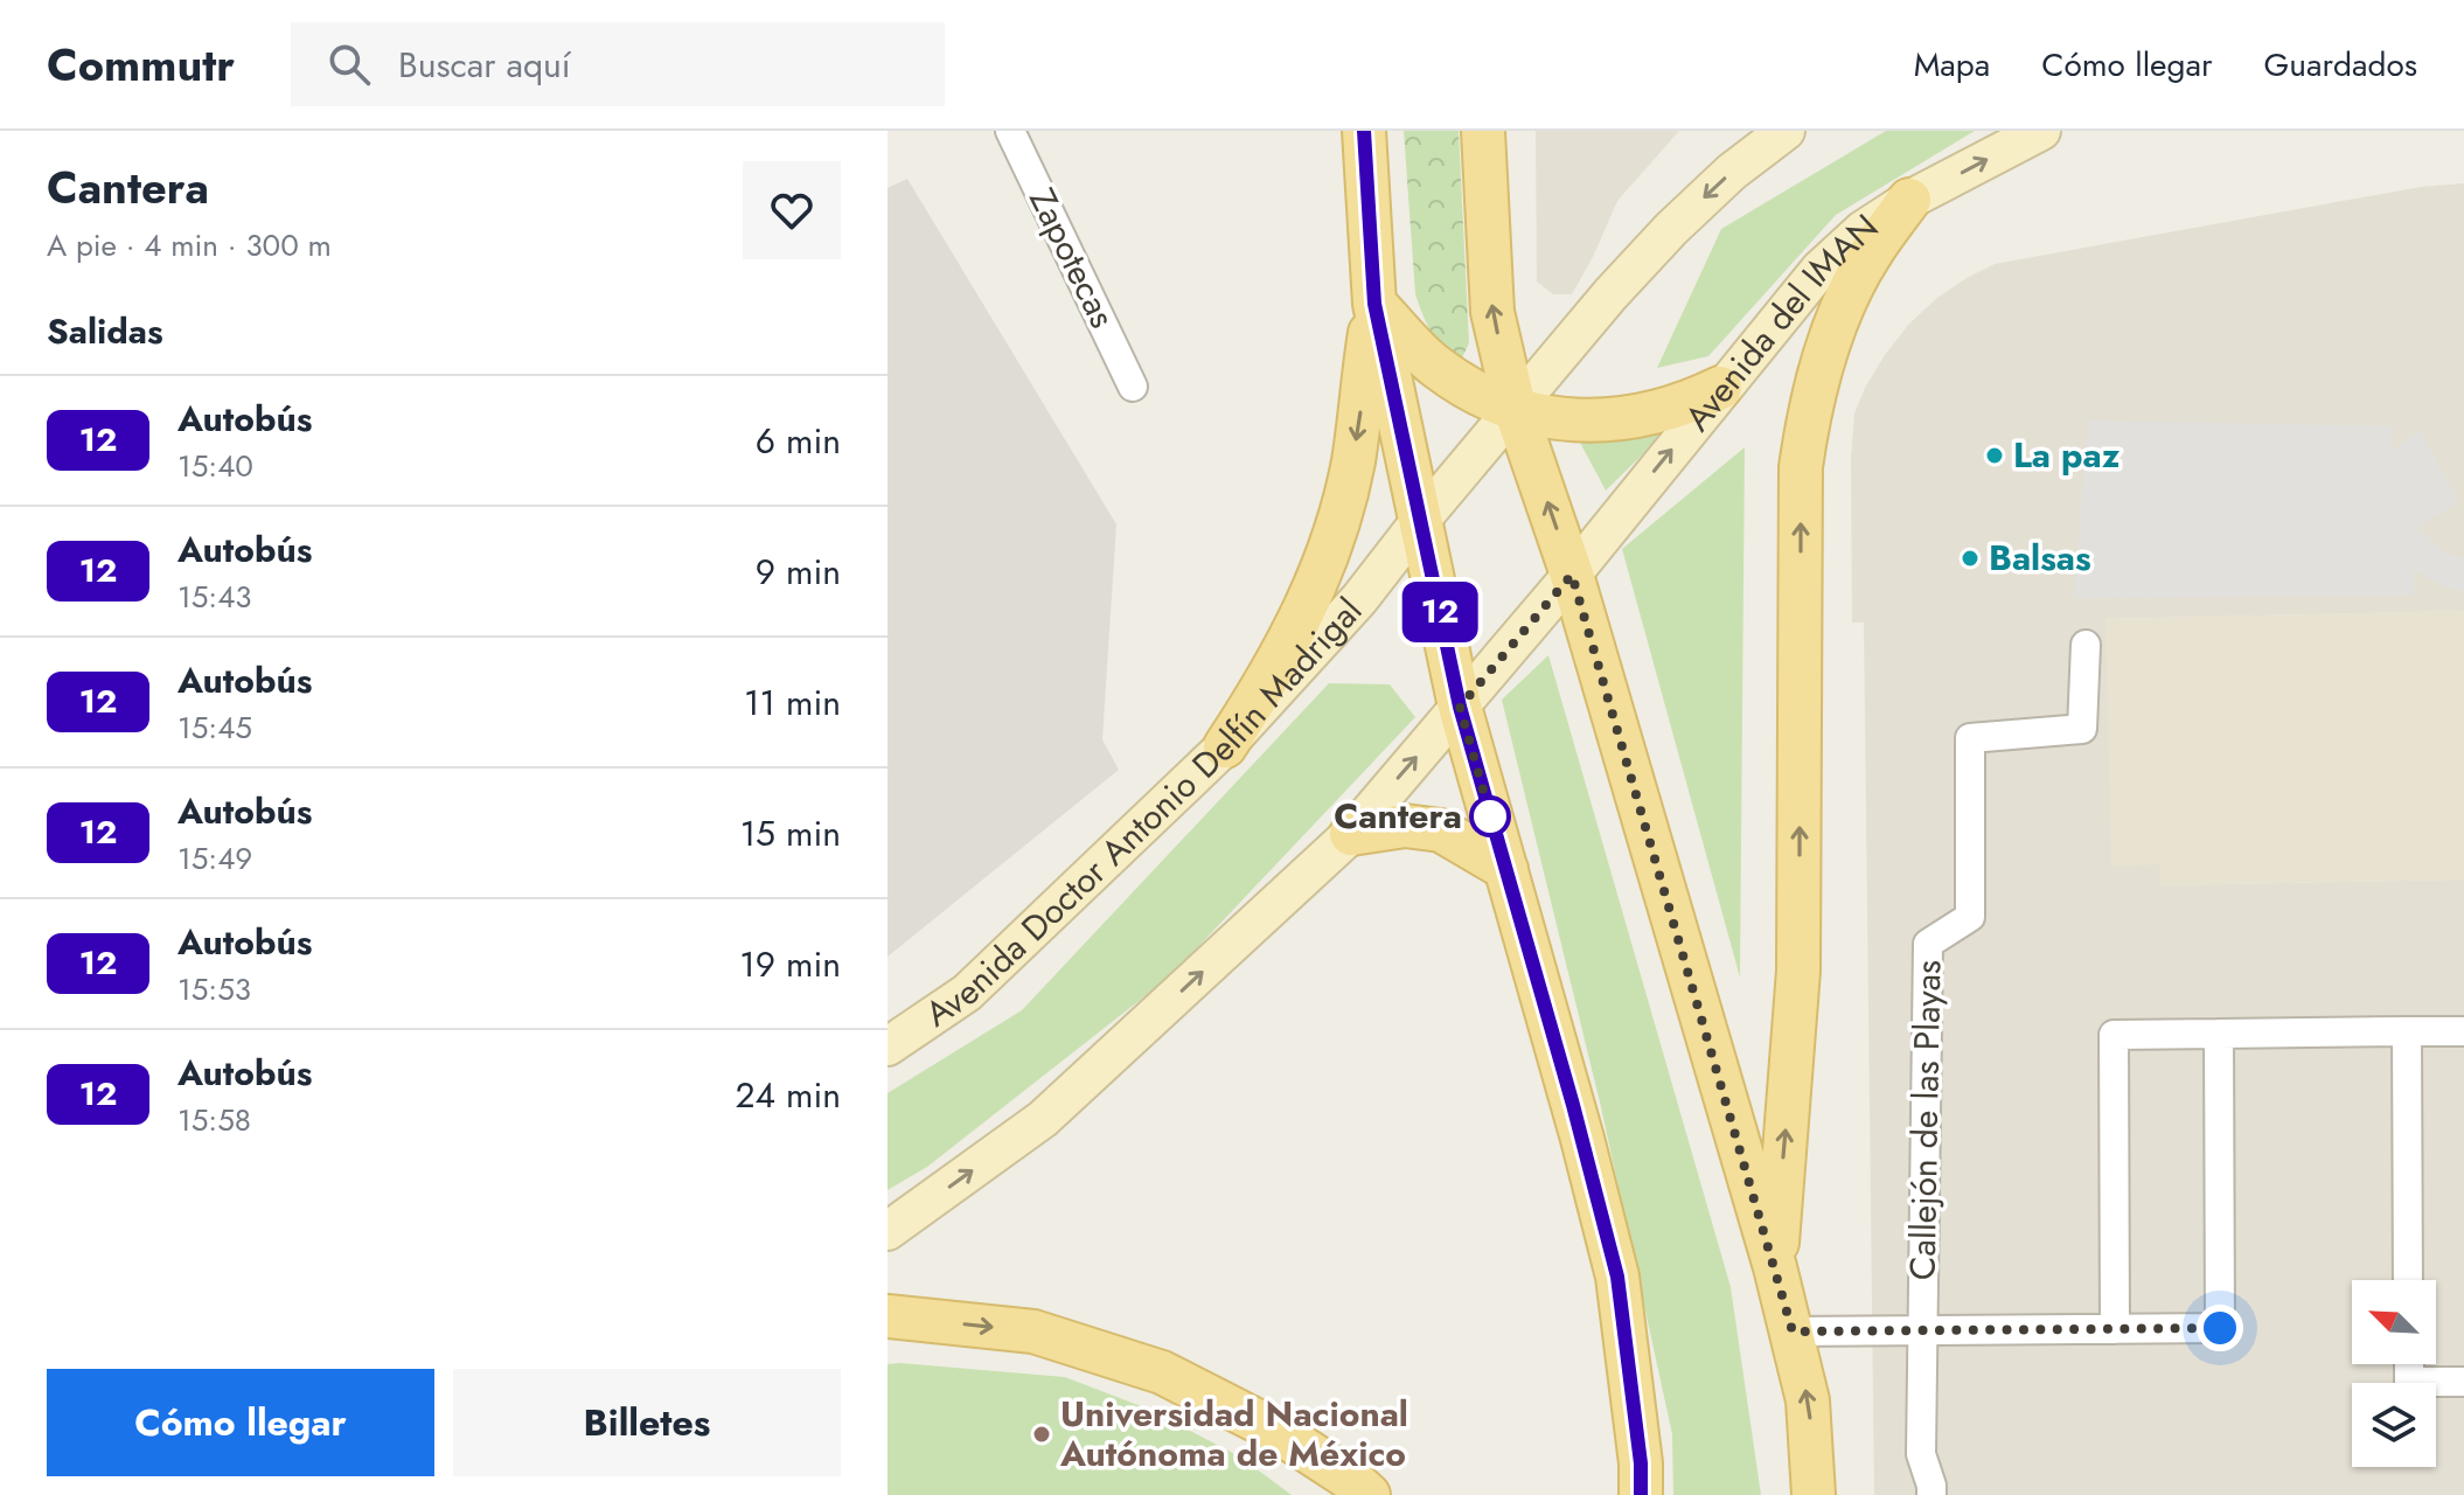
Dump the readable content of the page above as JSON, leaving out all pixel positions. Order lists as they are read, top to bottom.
{
  "streets": {
    "main road": ["Avenida del IMAN", "Avenida Doctor Antonio Delfín Madrigal"],
    "street": ["Zapotecas", "Callejón de las Playas"]
  },
  "places": [
    "La paz",
    "Balsas",
    "Cantera",
    "Universidad Nacional Autónoma de México"
  ],
  "lines": ["bus line 12"],
  "north": "top left",
  "page": {
    "header": "Commutr",
    "search": "Buscar aquí",
    "nav": ["Mapa", "Cómo llegar", "Guardados"],
    "heading": [
      ["Cantera", "A pie · 4 min · 300 m"],
      "Salidas"
    ],
    "on_map": "12",
    "list": [
      {
        "mark": "12",
        "name": "Autobús",
        "note": "15:40",
        "value": "6 min"
      },
      {
        "mark": "12",
        "name": "Autobús",
        "note": "15:43",
        "value": "9 min"
      },
      {
        "mark": "12",
        "name": "Autobús",
        "note": "15:45",
        "value": "11 min"
      },
      {
        "mark": "12",
        "name": "Autobús",
        "note": "15:49",
        "value": "15 min"
      },
      {
        "mark": "12",
        "name": "Autobús",
        "note": "15:53",
        "value": "19 min"
      },
      {
        "mark": "12",
        "name": "Autobús",
        "note": "15:58",
        "value": "24 min"
      }
    ],
    "buttons": ["Cómo llegar", "Billetes"]
  }
}
